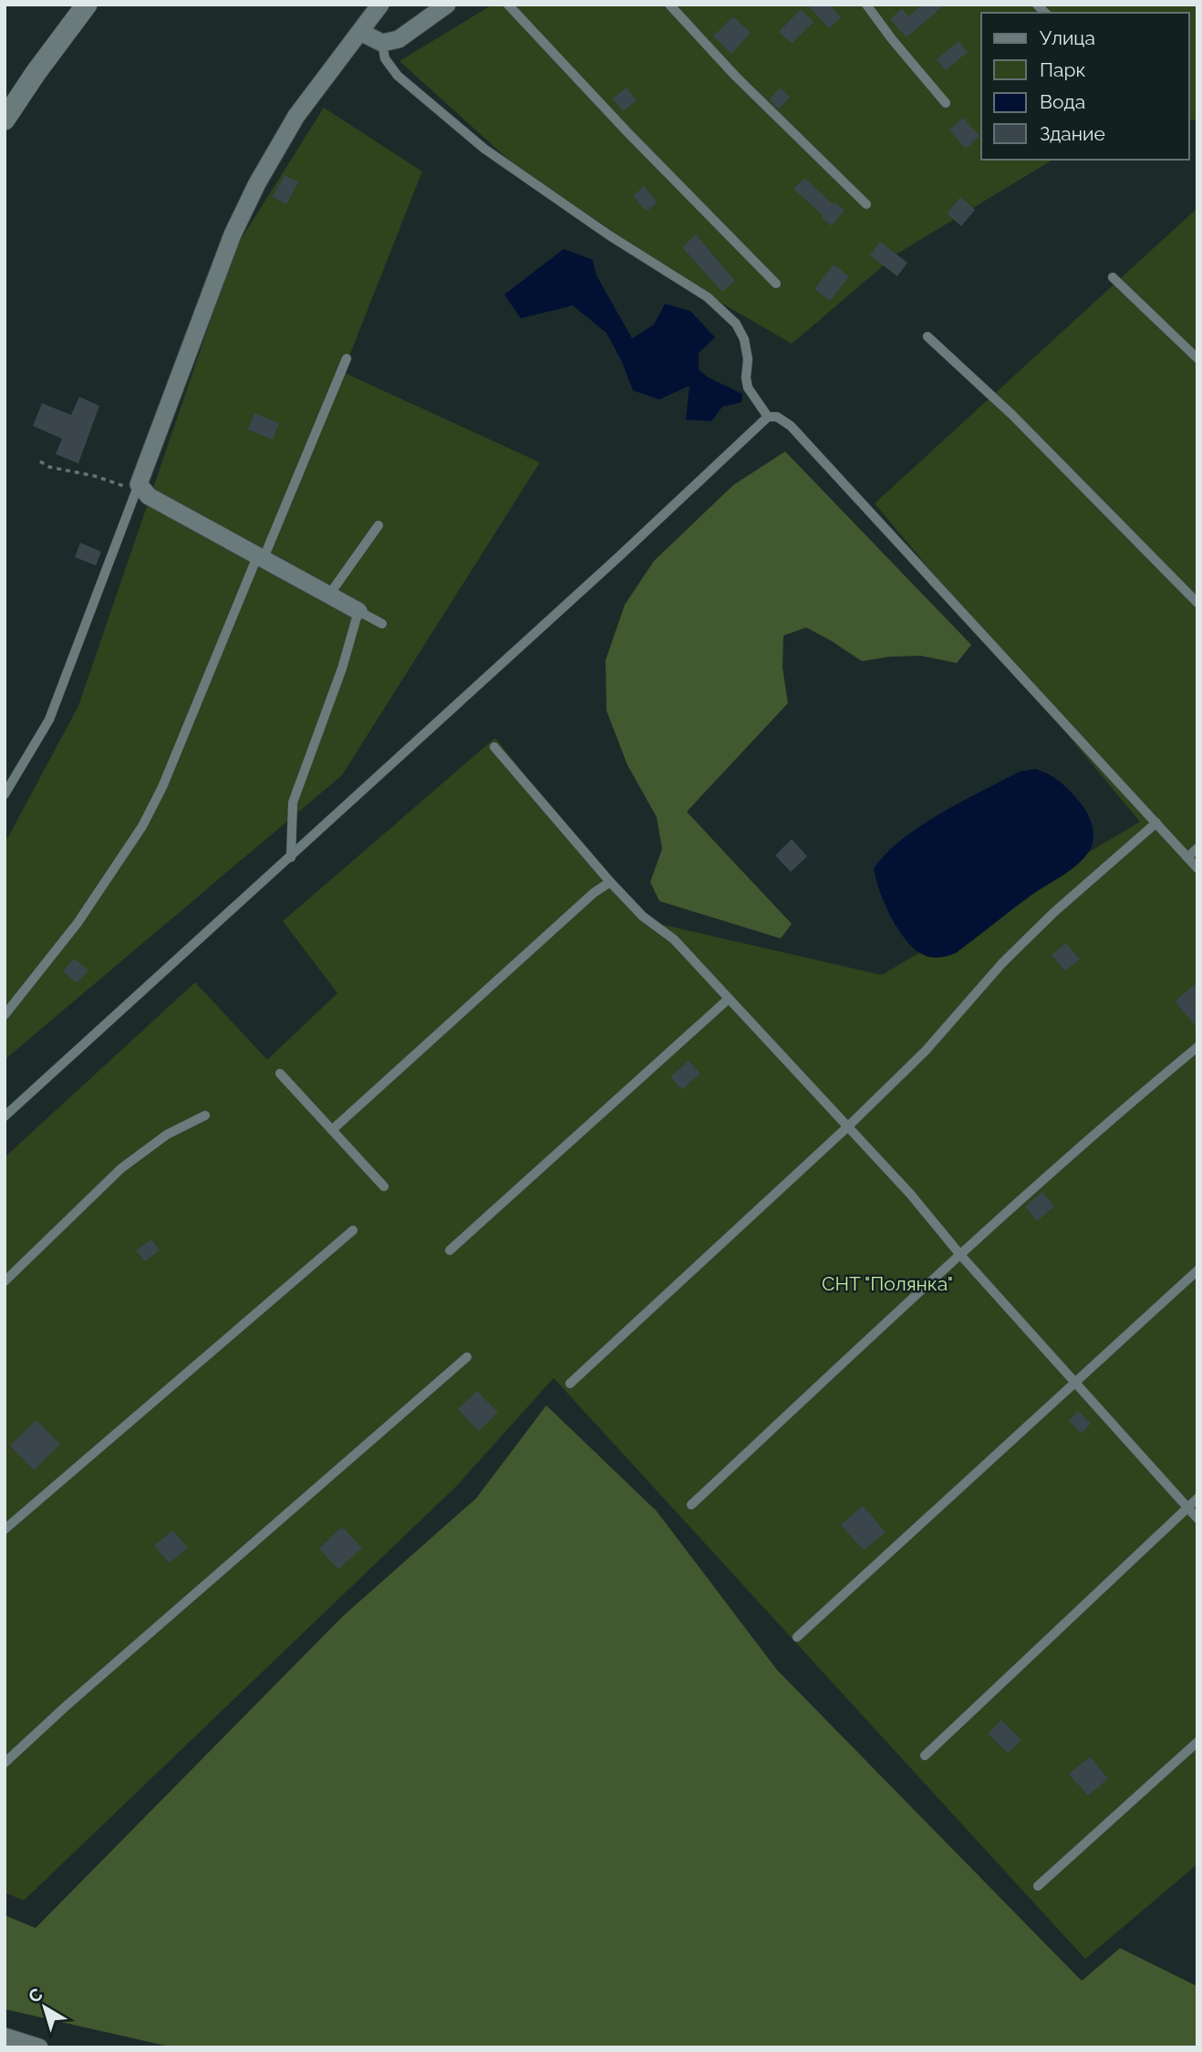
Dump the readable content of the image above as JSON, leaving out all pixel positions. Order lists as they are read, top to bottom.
{
  "parks": ["СНТ \"Полянка\""],
  "legend": [
    "Улица",
    "Парк",
    "Вода",
    "Здание"
  ],
  "north": "top left"
}
